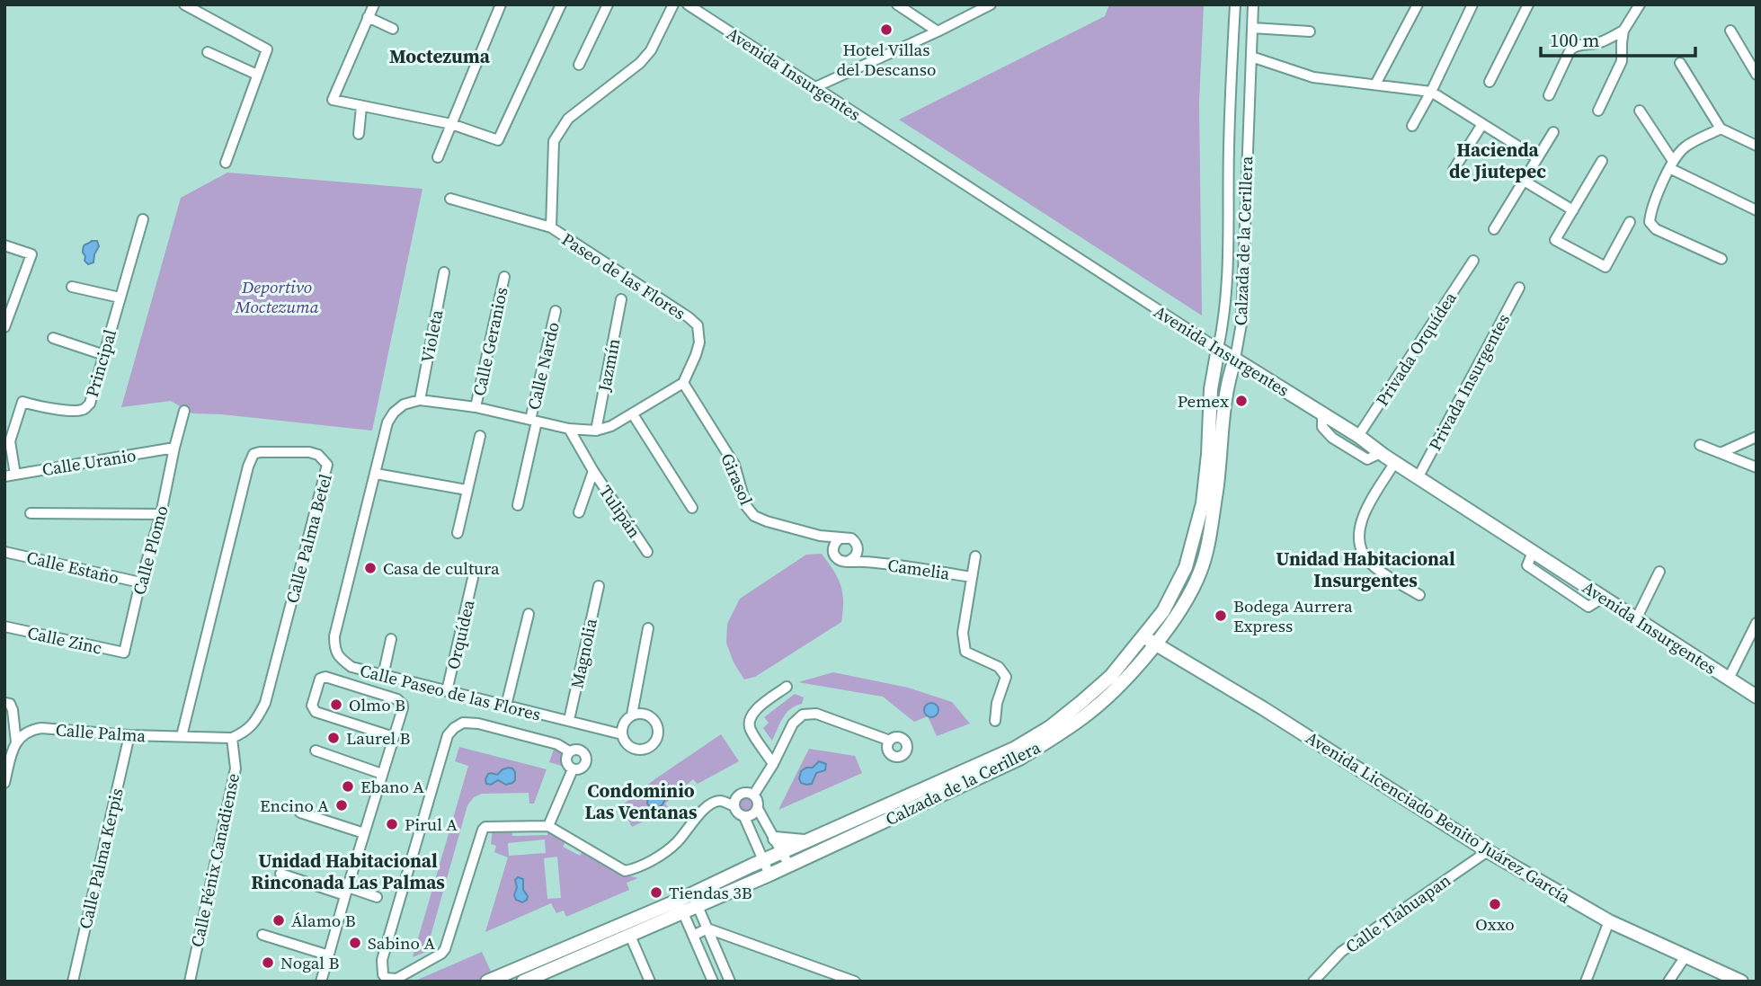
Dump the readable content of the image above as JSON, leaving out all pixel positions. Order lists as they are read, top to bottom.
{
  "streets": {
    "main road": ["Avenida Insurgentes", "Calzada de la Cerillera", "Avenida Licenciado Benito Juárez García"],
    "street": [
      "Paseo de las Flores",
      "Violeta",
      "Calle Geranios",
      "Privada Orquídea",
      "Principal",
      "Jazmín",
      "Calle Nardo",
      "Privada Insurgentes",
      "Calle Uranio",
      "Girasol",
      "Tulipán",
      "Calle Palma Betel",
      "Calle Plomo",
      "Calle Estaño",
      "Camelia",
      "Orquídea",
      "Calle Zinc",
      "Magnolia",
      "Calle Paseo de las Flores",
      "Calle Palma",
      "Calle Palma Kerpis",
      "Calle Fénix Canadiense",
      "Calle Tlahuapan"
    ]
  },
  "crossings": [
    ["Avenida Insurgentes", "Calzada de la Cerillera"],
    ["Avenida Insurgentes", "Privada Orquídea"],
    ["Avenida Insurgentes", "Privada Insurgentes"],
    ["Calzada de la Cerillera", "Avenida Licenciado Benito Juárez García"],
    ["Paseo de las Flores", "Girasol"],
    ["Violeta", "Calle Paseo de las Flores"],
    ["Principal", "Calle Uranio"],
    ["Calle Uranio", "Calle Plomo"],
    ["Calle Palma Betel", "Calle Palma"],
    ["Calle Palma Betel", "Calle Fénix Canadiense"],
    ["Calle Plomo", "Calle Estaño"],
    ["Calle Plomo", "Calle Zinc"],
    ["Orquídea", "Calle Paseo de las Flores"],
    ["Magnolia", "Calle Paseo de las Flores"],
    ["Calle Palma", "Calle Palma Kerpis"],
    ["Calle Palma", "Calle Fénix Canadiense"],
    ["Avenida Licenciado Benito Juárez García", "Calle Tlahuapan"]
  ],
  "districts": [
    "Moctezuma",
    "Hacienda de Jiutepec",
    "Unidad Habitacional Insurgentes",
    "Condominio Las Ventanas",
    "Unidad Habitacional Rinconada Las Palmas"
  ],
  "parks": ["Deportivo Moctezuma"],
  "places": [
    "Hotel Villas del Descanso",
    "Pemex",
    "Casa de cultura",
    "Bodega Aurrera Express",
    "Olmo B",
    "Laurel B",
    "Ebano A",
    "Encino A",
    "Pirul A",
    "Tiendas 3B",
    "Oxxo",
    "Álamo B",
    "Sabino A",
    "Nogal B"
  ],
  "scale_bar": "100 m"
}
